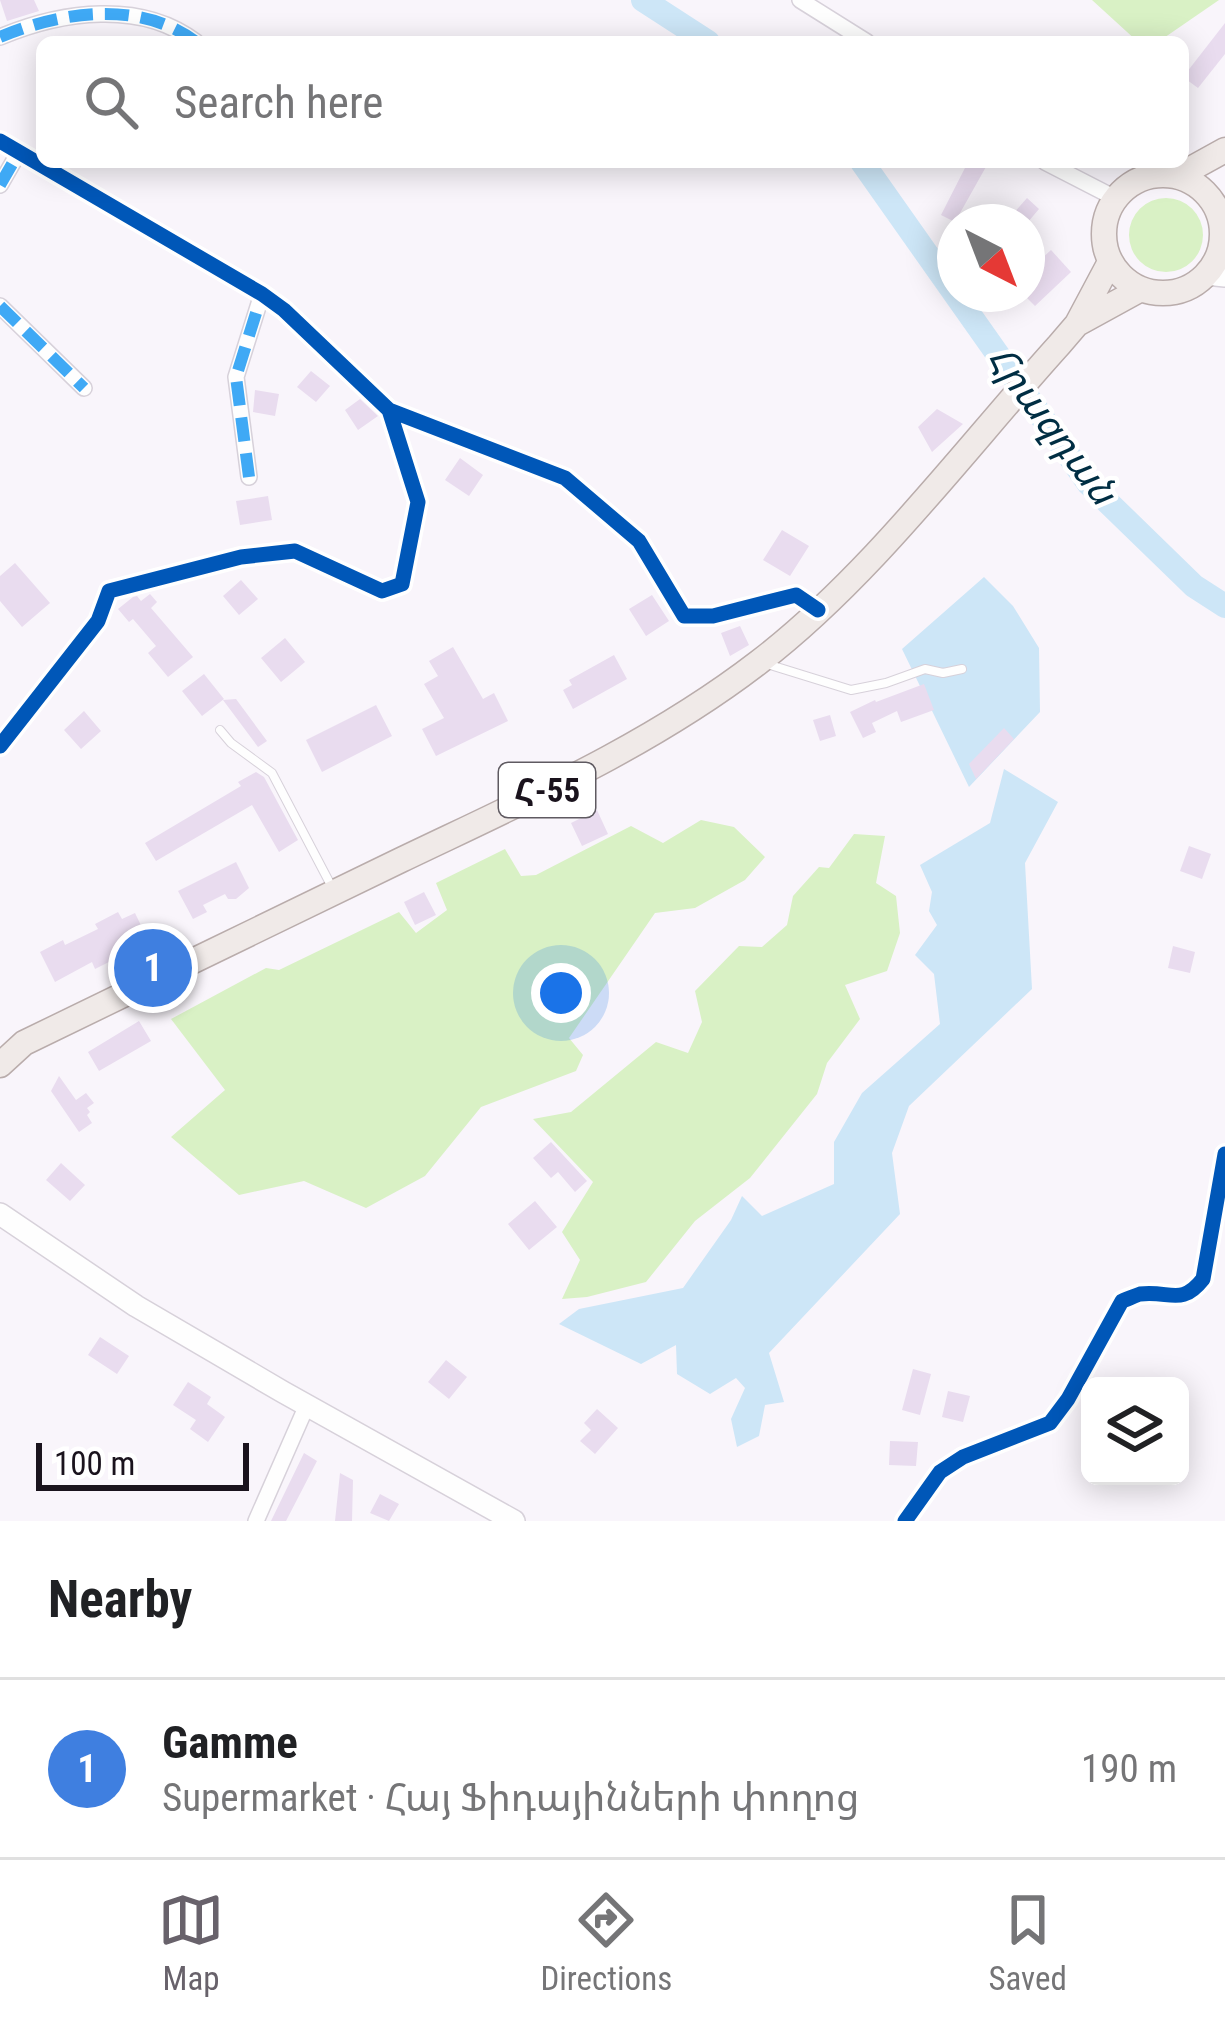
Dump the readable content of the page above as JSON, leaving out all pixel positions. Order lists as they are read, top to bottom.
{
  "streets": {
    "main road": ["Հ-55"]
  },
  "water": ["Հրազդան"],
  "scale_bar": "100 m",
  "north": "bottom right",
  "page": {
    "search": "Search here",
    "pins": "1",
    "scale": "100 m",
    "heading": "Nearby",
    "list": [
      {
        "mark": "1",
        "name": "Gamme",
        "note": "Supermarket · Հայ Ֆիդայինների փողոց",
        "value": "190 m"
      }
    ],
    "nav": ["Map", "Directions", "Saved"]
  }
}
